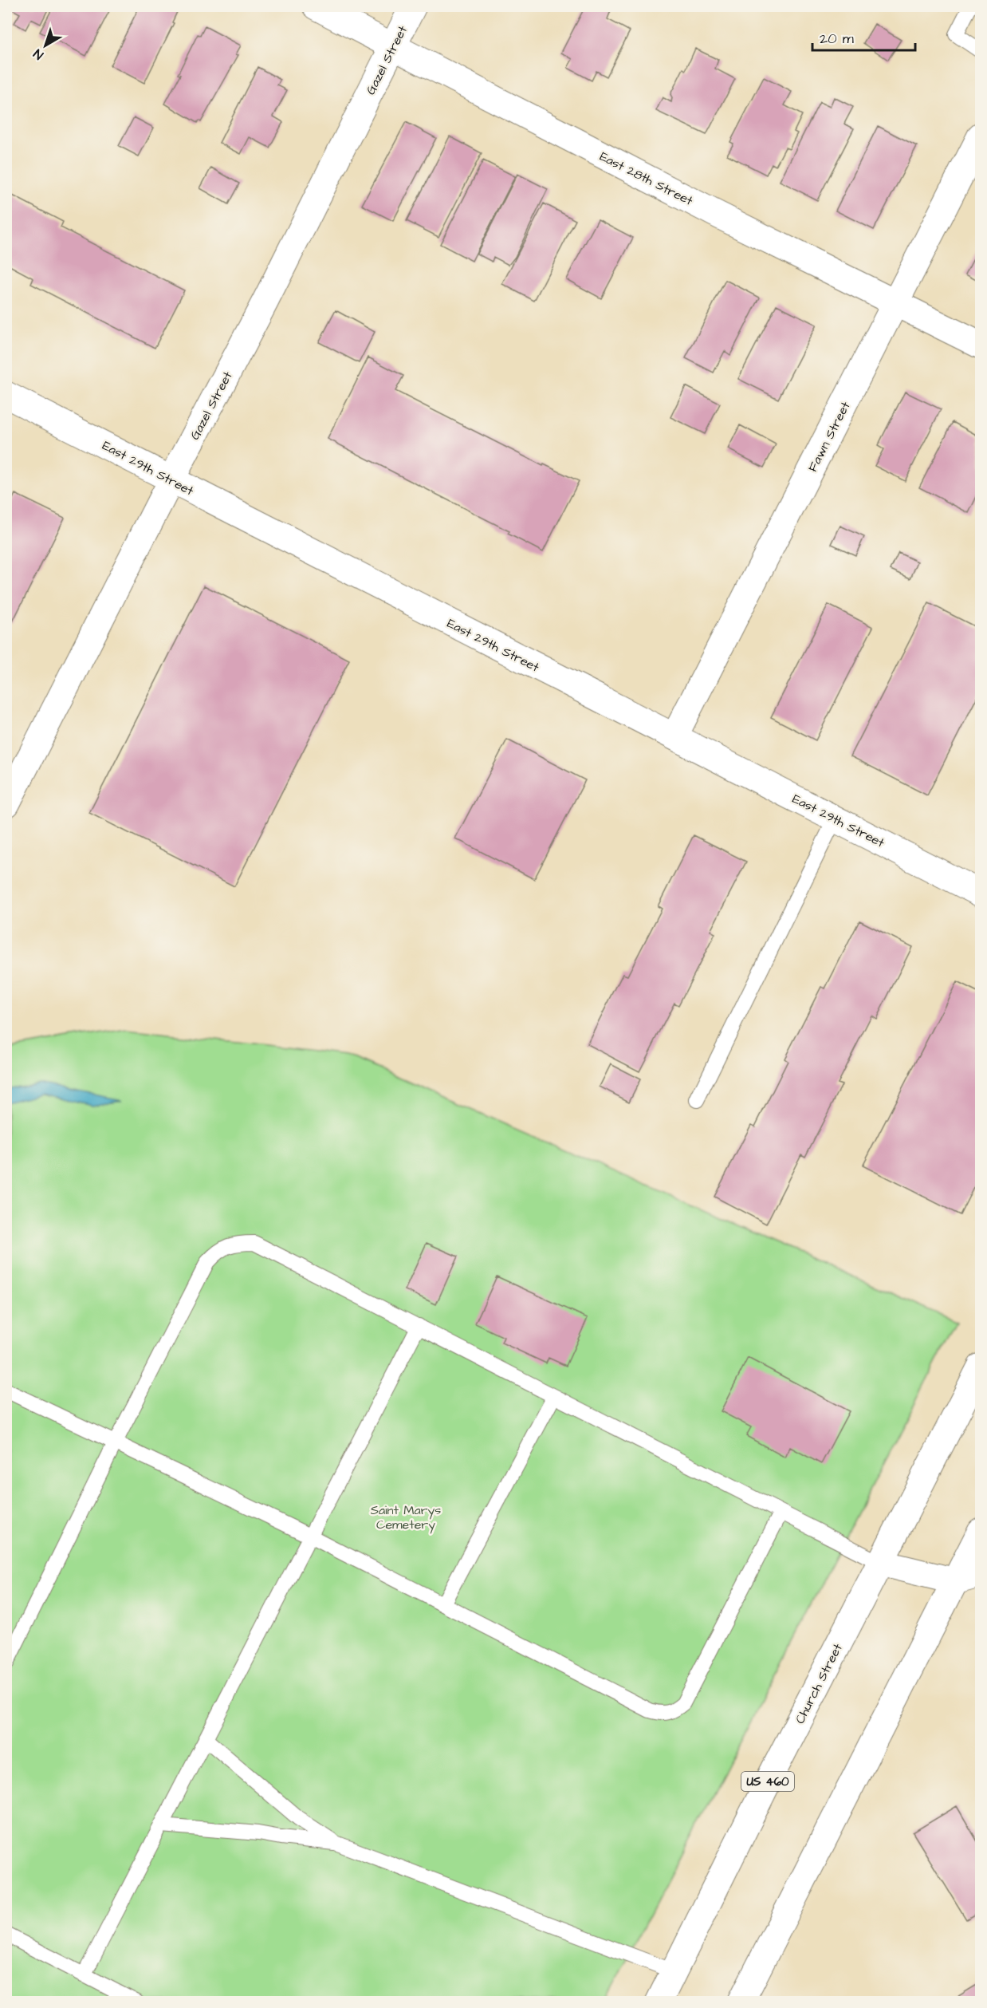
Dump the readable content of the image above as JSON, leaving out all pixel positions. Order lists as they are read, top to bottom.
{
  "streets": {
    "street": [
      "Gazel Street",
      "East 28th Street",
      "Fawn Street",
      "East 29th Street",
      "Church Street",
      "US 460"
    ]
  },
  "crossings": [
    ["Gazel Street", "East 28th Street"],
    ["Gazel Street", "East 29th Street"],
    ["East 28th Street", "Fawn Street"],
    ["Fawn Street", "East 29th Street"]
  ],
  "parks": ["Saint Marys Cemetery"],
  "scale_bar": "20 m",
  "north": "bottom left"
}
